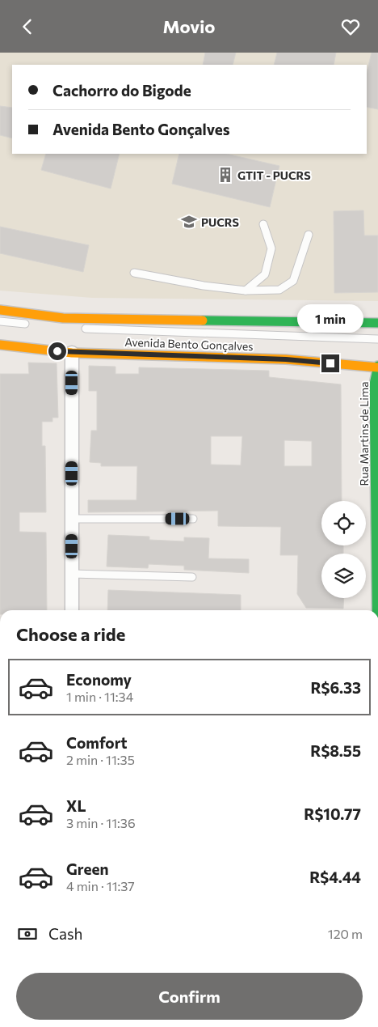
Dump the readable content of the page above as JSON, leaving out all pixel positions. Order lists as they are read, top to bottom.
{
  "streets": {
    "main road": ["Avenida Bento Gonçalves", "Rua Martins de Lima"]
  },
  "crossings": [
    ["Avenida Bento Gonçalves", "Rua Martins de Lima"]
  ],
  "places": {
    "building": ["GTIT - PUCRS"],
    "school or university": ["PUCRS"]
  },
  "page": {
    "header": "Movio",
    "banner": ["Cachorro do Bigode", "Avenida Bento Gonçalves"],
    "bubble": "1 min",
    "heading": "Choose a ride",
    "list": [
      {
        "name": "Economy",
        "note": "1 min · 11:34",
        "value": "R$6.33"
      },
      {
        "name": "Comfort",
        "note": "2 min · 11:35",
        "value": "R$8.55"
      },
      {
        "name": "XL",
        "note": "3 min · 11:36",
        "value": "R$10.77"
      },
      {
        "name": "Green",
        "note": "4 min · 11:37",
        "value": "R$4.44"
      }
    ],
    "pay": ["Cash", "120 m"],
    "buttons": "Confirm"
  }
}
